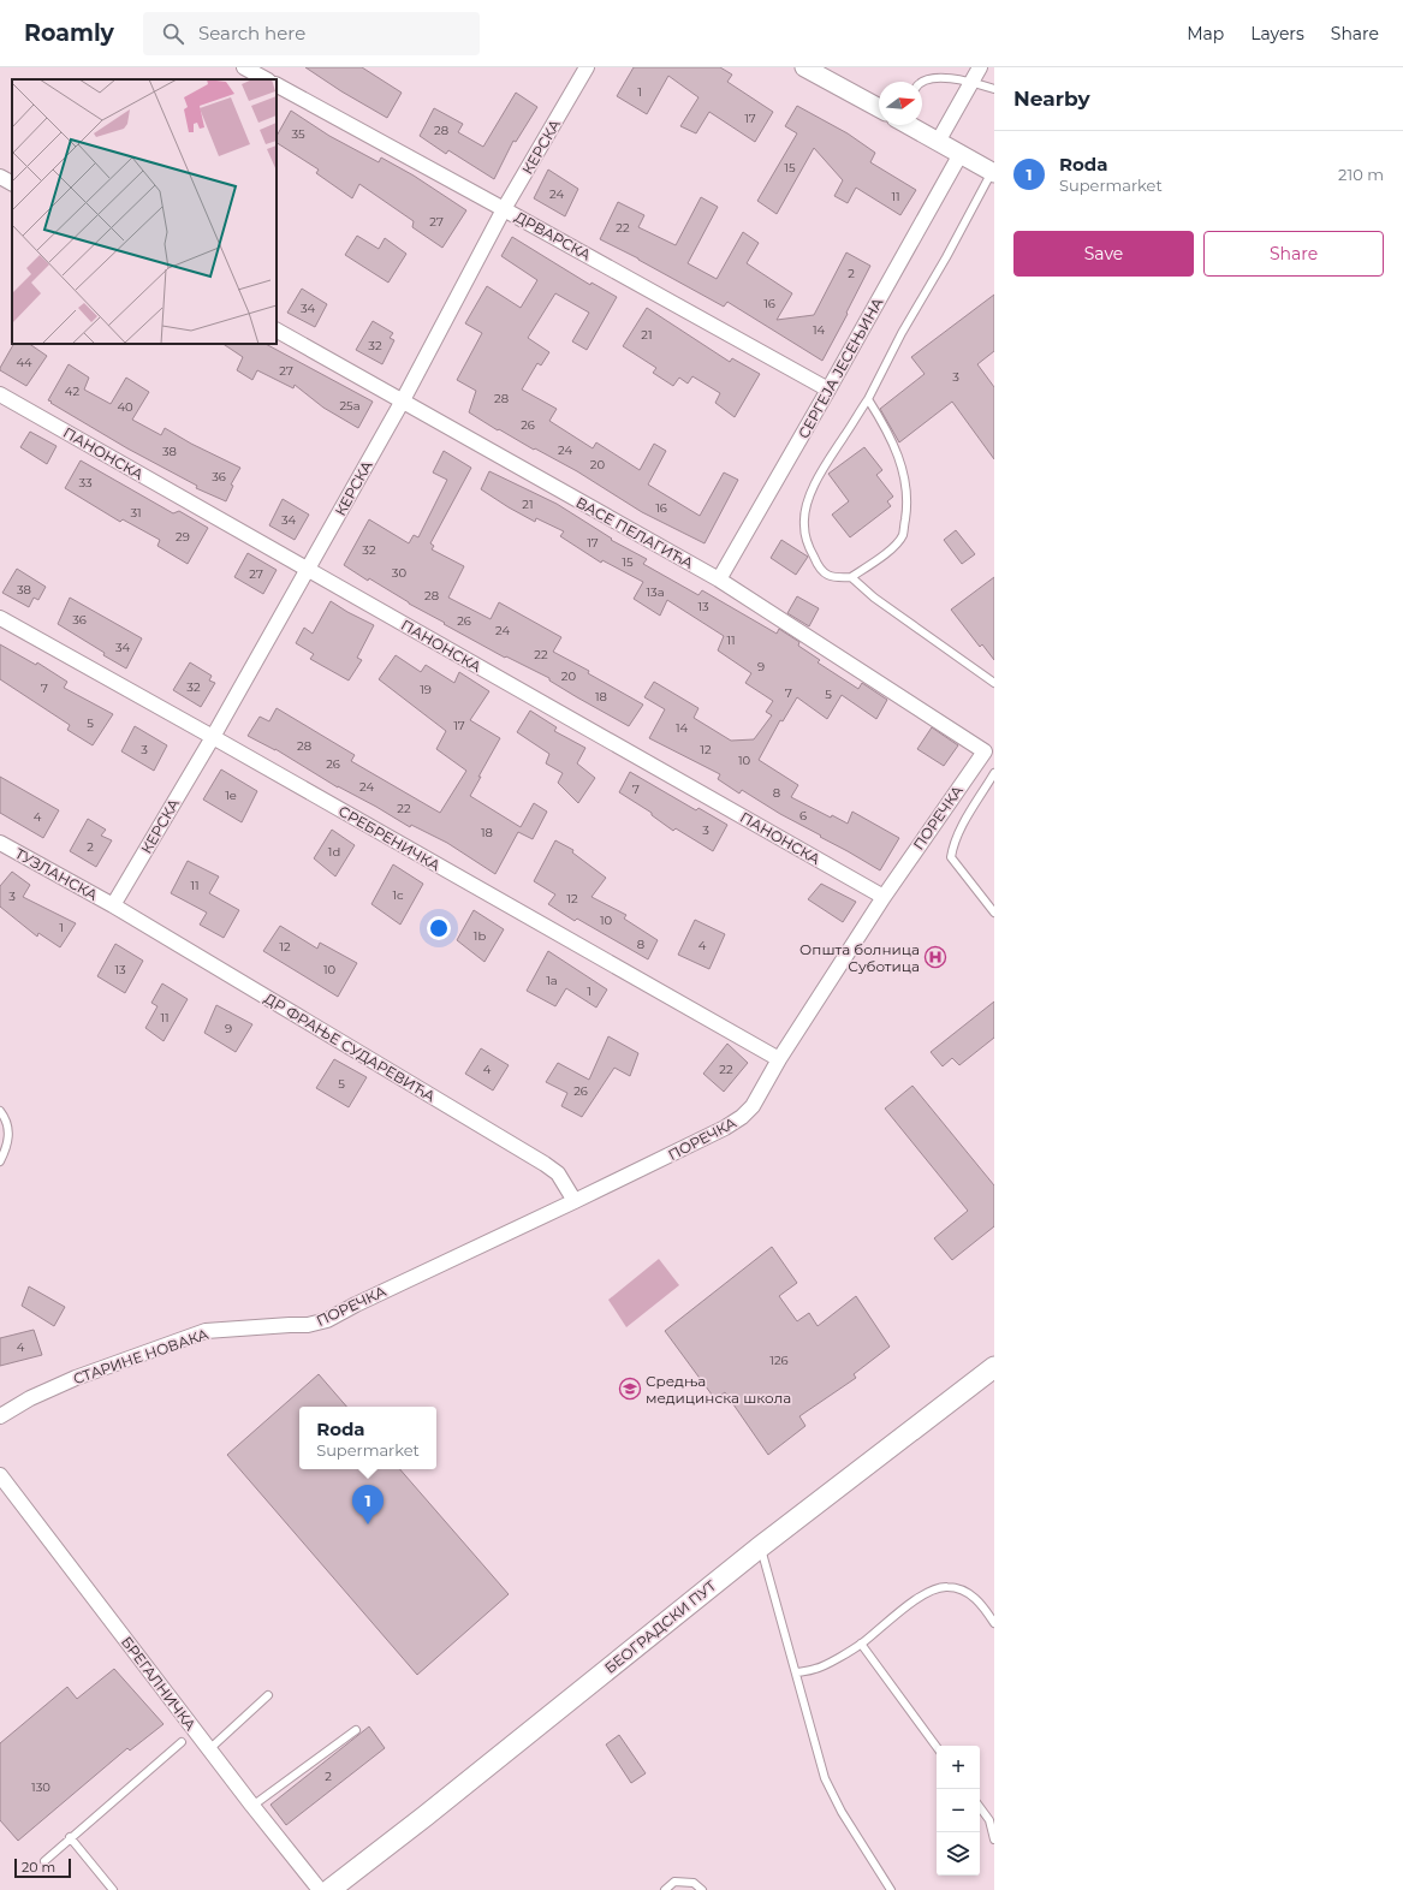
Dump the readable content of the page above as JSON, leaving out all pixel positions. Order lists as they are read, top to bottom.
{
  "streets": {
    "main road": ["БЕОГРАДСКИ ПУТ"],
    "street": [
      "КЕРСКА",
      "ДРВАРСКА",
      "СЕРГЕЈА ЈЕСЕЊИНА",
      "ПАНОНСКА",
      "ВАСЕ ПЕЛАГИЋА",
      "ПОРЕЧКА",
      "СРЕБРЕНИЧКА",
      "ТУЗЛАНСКА",
      "ДР ФРАЊЕ СУДАРЕВИЋА",
      "СТАРИНЕ НОВАКА",
      "БРЕГАЛНИЧКА"
    ]
  },
  "crossings": [
    ["КЕРСКА", "ДРВАРСКА"],
    ["КЕРСКА", "ПАНОНСКА"],
    ["КЕРСКА", "ВАСЕ ПЕЛАГИЋА"],
    ["КЕРСКА", "СРЕБРЕНИЧКА"],
    ["КЕРСКА", "ТУЗЛАНСКА"],
    ["КЕРСКА", "ДР ФРАЊЕ СУДАРЕВИЋА"],
    ["ДРВАРСКА", "СЕРГЕЈА ЈЕСЕЊИНА"],
    ["СЕРГЕЈА ЈЕСЕЊИНА", "ВАСЕ ПЕЛАГИЋА"],
    ["ПАНОНСКА", "ПОРЕЧКА"],
    ["ВАСЕ ПЕЛАГИЋА", "ПОРЕЧКА"],
    ["ПОРЕЧКА", "СРЕБРЕНИЧКА"],
    ["ПОРЕЧКА", "ДР ФРАЊЕ СУДАРЕВИЋА"],
    ["ПОРЕЧКА", "СТАРИНЕ НОВАКА"],
    ["ТУЗЛАНСКА", "ДР ФРАЊЕ СУДАРЕВИЋА"]
  ],
  "places": {
    "hospital": ["Општа болница Суботица"],
    "school or university": ["Средња медицинска школа"]
  },
  "house_numbers": [
    "1",
    "17",
    "28",
    "35",
    "15",
    "24",
    "11",
    "27",
    "22",
    "2",
    "16",
    "34",
    "14",
    "21",
    "32",
    "44",
    "27",
    "3",
    "42",
    "28",
    "25a",
    "40",
    "26",
    "24",
    "38",
    "20",
    "36",
    "33",
    "21",
    "16",
    "31",
    "34",
    "29",
    "17",
    "32",
    "15",
    "30",
    "27",
    "38",
    "13a",
    "28",
    "13",
    "36",
    "26",
    "24",
    "11",
    "34",
    "22",
    "9",
    "20",
    "32",
    "7",
    "19",
    "7",
    "5",
    "18",
    "5",
    "17",
    "14",
    "28",
    "3",
    "12",
    "10",
    "26",
    "24",
    "7",
    "8",
    "1e",
    "22",
    "6",
    "4",
    "3",
    "18",
    "2",
    "1d",
    "11",
    "1c",
    "3",
    "12",
    "10",
    "1",
    "1b",
    "8",
    "4",
    "12",
    "13",
    "10",
    "1a",
    "1",
    "11",
    "9",
    "4",
    "22",
    "5",
    "26",
    "4",
    "126",
    "2",
    "130"
  ],
  "scale_bar": "20 m",
  "north": "right",
  "page": {
    "header": "Roamly",
    "search": "Search here",
    "nav": ["Map", "Layers", "Share"],
    "heading": "Nearby",
    "list": [
      {
        "mark": "1",
        "name": "Roda",
        "note": "Supermarket",
        "value": "210 m"
      }
    ],
    "buttons": ["Save", "Share"],
    "popup": ["Roda", "Supermarket"],
    "pins": "1",
    "map_buttons": ["+", "−"],
    "scale": "20 m"
  }
}
